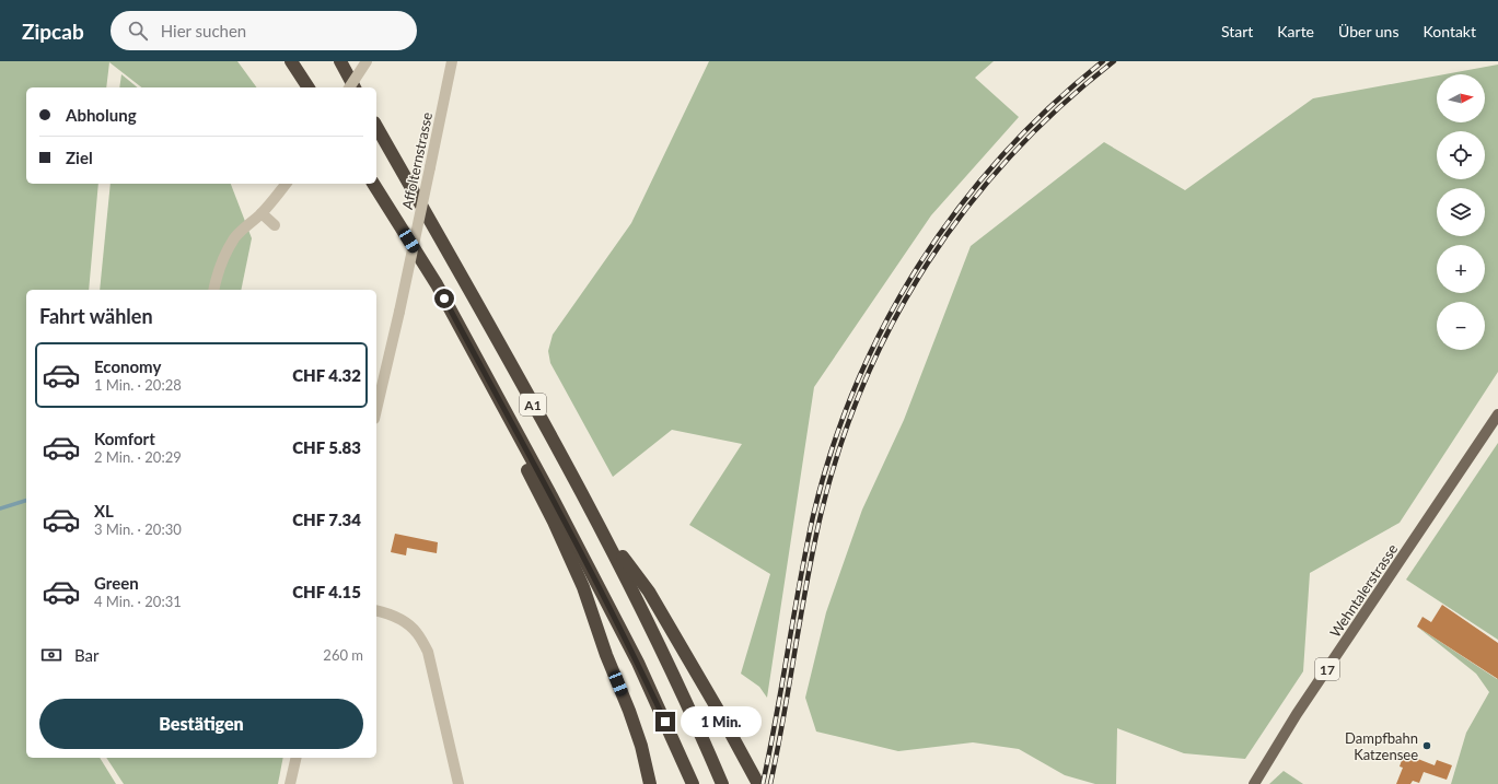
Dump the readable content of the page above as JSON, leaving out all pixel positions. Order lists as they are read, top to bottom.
{
  "streets": {
    "highway": ["A1"],
    "main road": ["Wehntalerstrasse", "17"],
    "street": ["Affolternstrasse"]
  },
  "places": ["Dampfbahn Katzensee"],
  "north": "right",
  "page": {
    "header": "Zipcab",
    "search": "Hier suchen",
    "nav": [
      "Start",
      "Karte",
      "Über uns",
      "Kontakt"
    ],
    "map_buttons": ["+", "−"],
    "banner": ["Abholung", "Ziel"],
    "heading": "Fahrt wählen",
    "list": [
      {
        "name": "Economy",
        "note": "1 Min. · 20:28",
        "value": "CHF 4.32"
      },
      {
        "name": "Komfort",
        "note": "2 Min. · 20:29",
        "value": "CHF 5.83"
      },
      {
        "name": "XL",
        "note": "3 Min. · 20:30",
        "value": "CHF 7.34"
      },
      {
        "name": "Green",
        "note": "4 Min. · 20:31",
        "value": "CHF 4.15"
      }
    ],
    "pay": ["Bar", "260 m"],
    "buttons": "Bestätigen",
    "bubble": "1 Min."
  }
}
